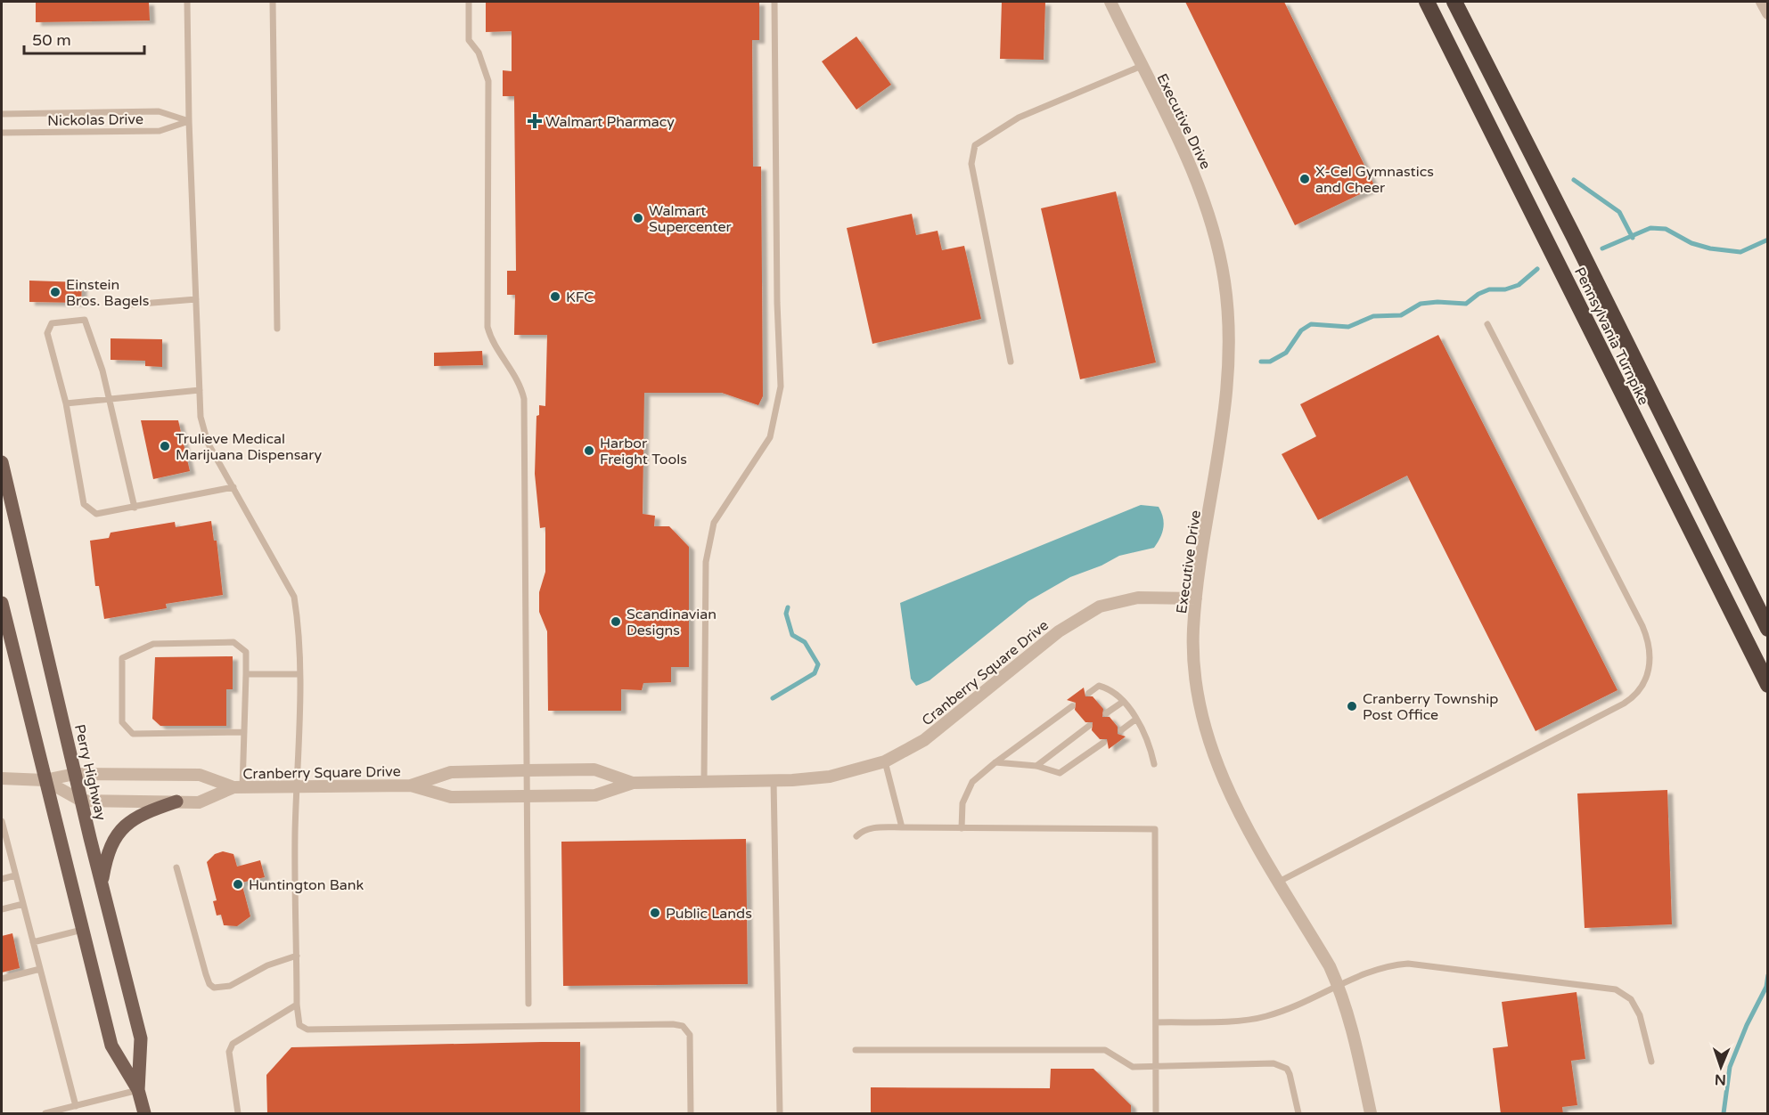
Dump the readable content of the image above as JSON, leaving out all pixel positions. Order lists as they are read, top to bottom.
{
  "streets": {
    "highway": ["Pennsylvania Turnpike"],
    "main road": ["Perry Highway"],
    "street": ["Executive Drive", "Cranberry Square Drive"],
    "lane": ["Nickolas Drive"]
  },
  "crossings": [
    ["Executive Drive", "Cranberry Square Drive"],
    ["Cranberry Square Drive", "Perry Highway"]
  ],
  "places": {
    "health": ["Walmart Pharmacy"],
    "other": [
      "X-Cel Gymnastics and Cheer",
      "Walmart Supercenter",
      "Einstein Bros. Bagels",
      "KFC",
      "Trulieve Medical Marijuana Dispensary",
      "Harbor Freight Tools",
      "Scandinavian Designs",
      "Cranberry Township Post Office",
      "Huntington Bank",
      "Public Lands"
    ]
  },
  "scale_bar": "50 m",
  "north": "bottom"
}
